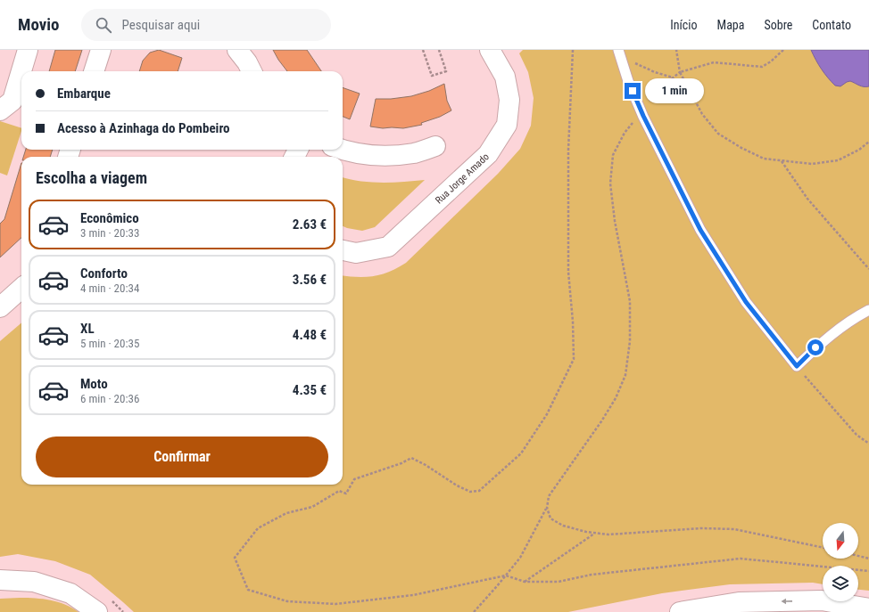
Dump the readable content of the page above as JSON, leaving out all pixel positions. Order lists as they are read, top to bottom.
{
  "streets": {
    "main road": ["Rua Jorge Amado"]
  },
  "north": "bottom",
  "page": {
    "header": "Movio",
    "search": "Pesquisar aqui",
    "nav": [
      "Início",
      "Mapa",
      "Sobre",
      "Contato"
    ],
    "banner": ["Embarque", "Acesso à Azinhaga do Pombeiro"],
    "bubble": "1 min",
    "heading": "Escolha a viagem",
    "list": [
      {
        "name": "Econômico",
        "note": "3 min · 20:33",
        "value": "2.63 €"
      },
      {
        "name": "Conforto",
        "note": "4 min · 20:34",
        "value": "3.56 €"
      },
      {
        "name": "XL",
        "note": "5 min · 20:35",
        "value": "4.48 €"
      },
      {
        "name": "Moto",
        "note": "6 min · 20:36",
        "value": "4.35 €"
      }
    ],
    "buttons": "Confirmar"
  }
}
